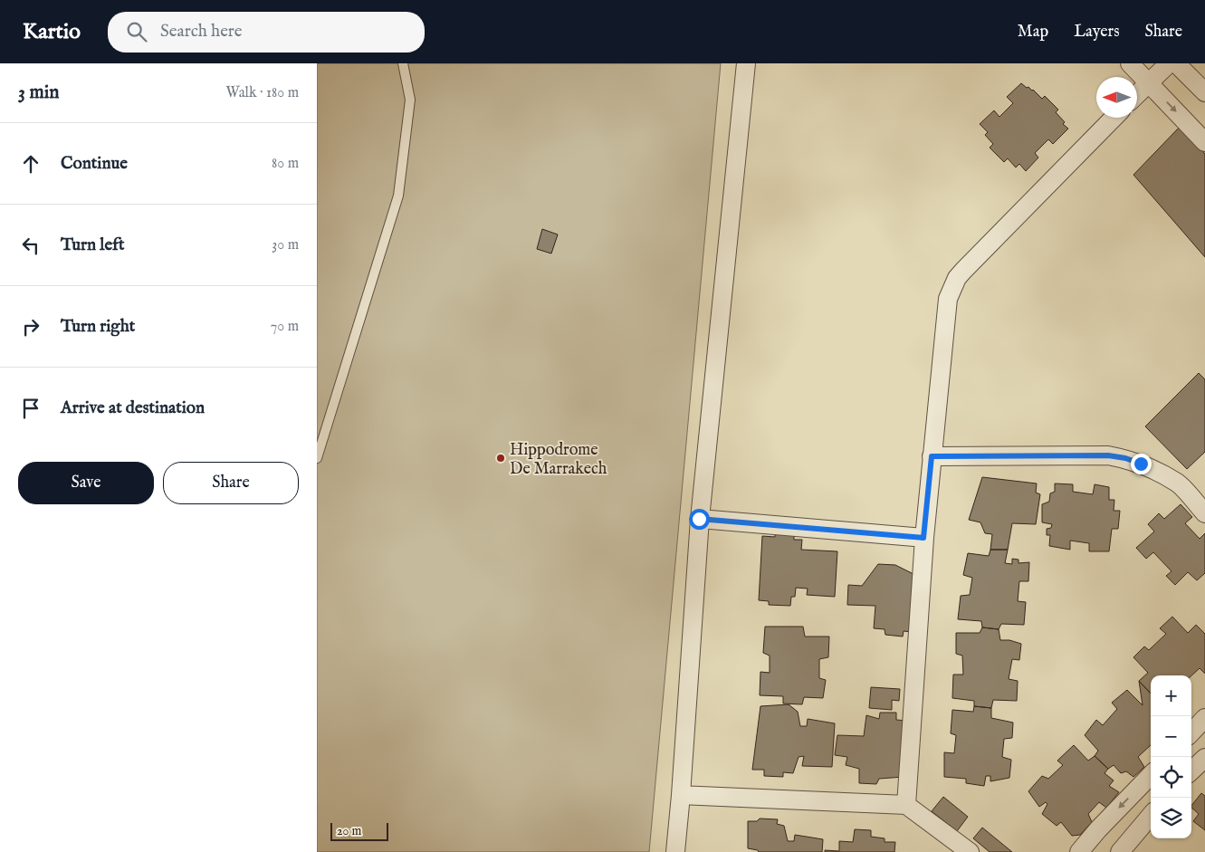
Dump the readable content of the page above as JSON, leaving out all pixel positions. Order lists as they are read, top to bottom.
{
  "places": ["Hippodrome De Marrakech"],
  "scale_bar": "20 m",
  "north": "left",
  "page": {
    "header": "Kartio",
    "search": "Search here",
    "nav": ["Map", "Layers", "Share"],
    "heading": ["3 min", "Walk · 180 m"],
    "list": [
      ["Continue", "80 m"],
      ["Turn left", "30 m"],
      ["Turn right", "70 m"],
      "Arrive at destination"
    ],
    "buttons": ["Save", "Share"],
    "map_buttons": ["+", "−"],
    "scale": "20 m"
  }
}
